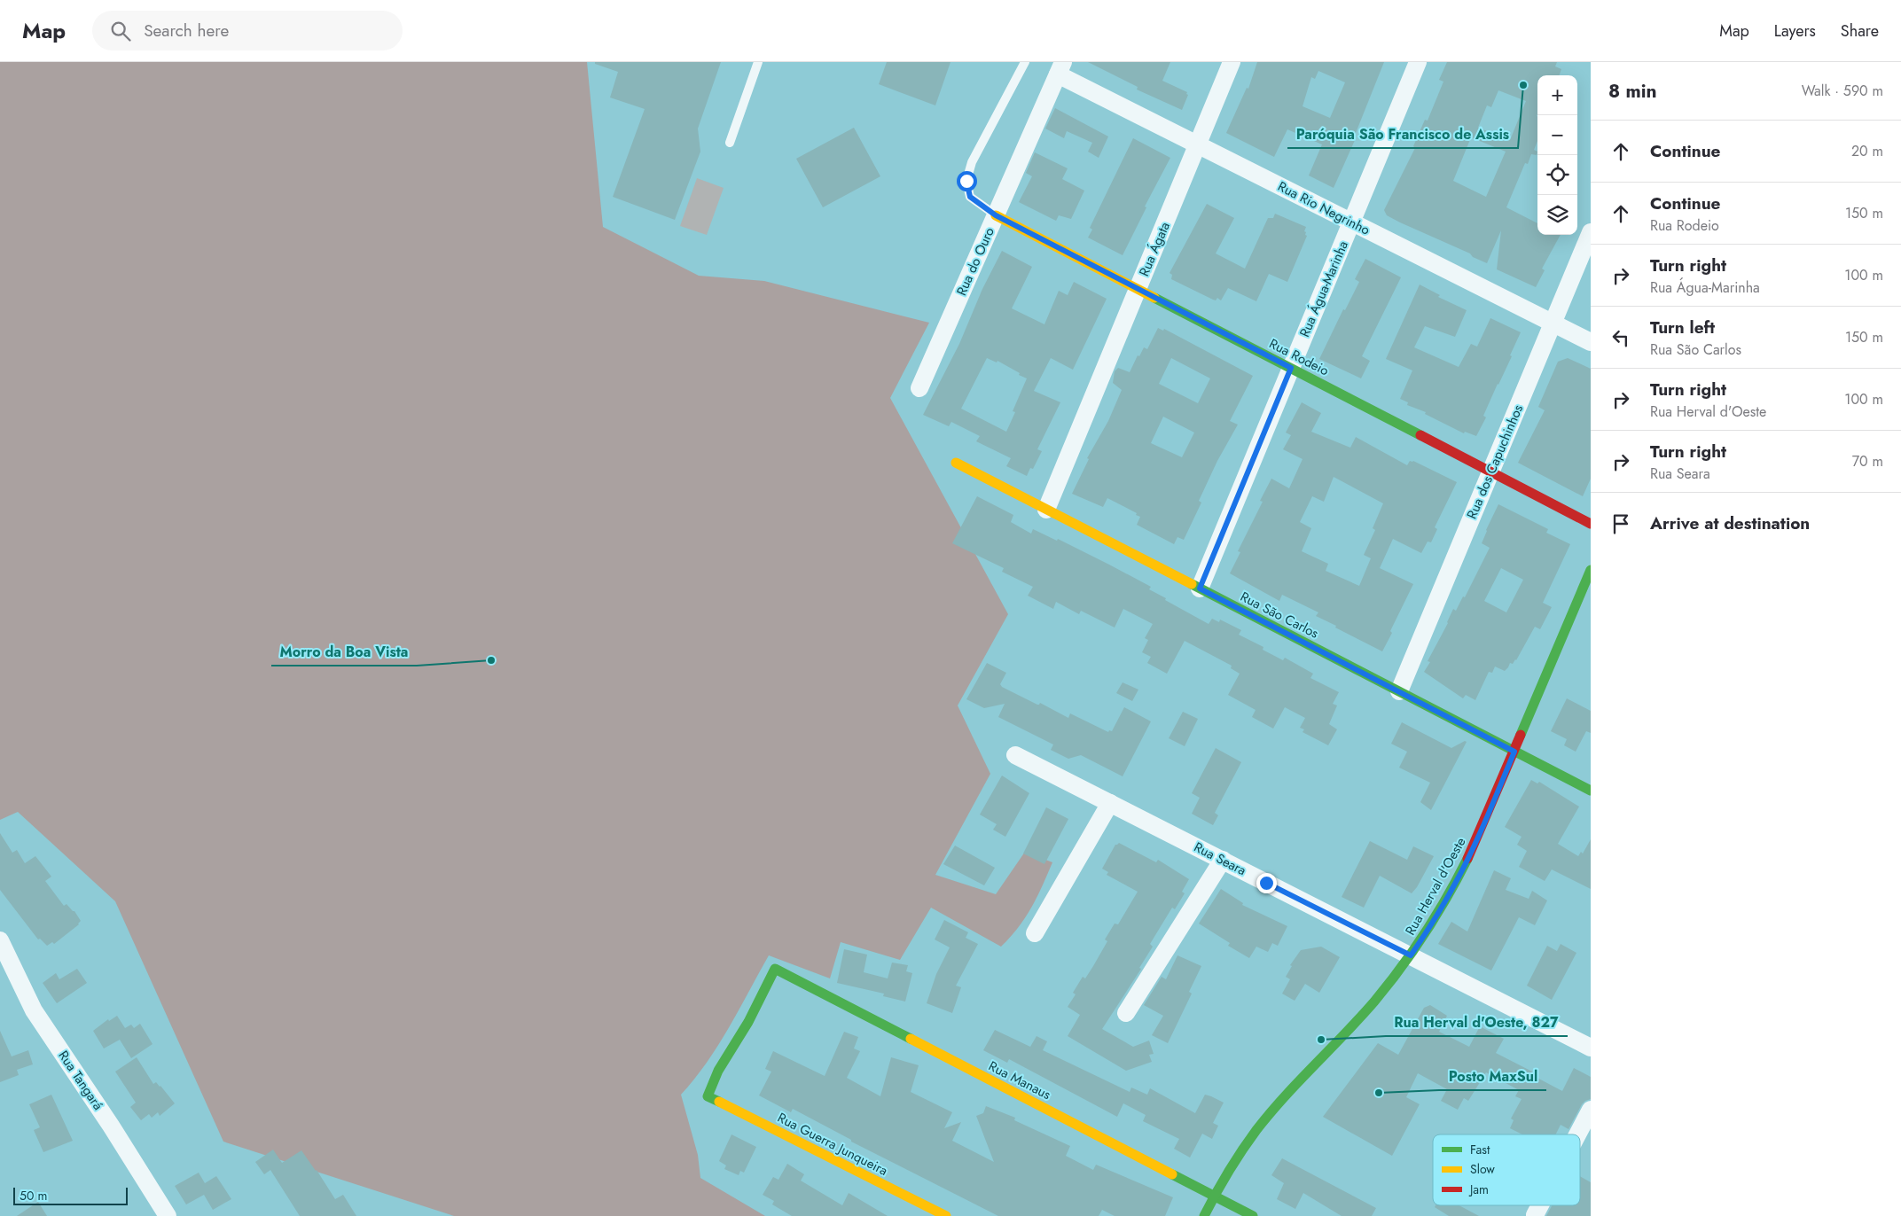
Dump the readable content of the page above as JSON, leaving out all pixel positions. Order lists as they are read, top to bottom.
{
  "streets": {
    "street": [
      "Rua Rio Negrinho",
      "Rua Ágata",
      "Rua do Ouro",
      "Rua Água-Marinha",
      "Rua Rodeio",
      "Rua dos Capuchinhos",
      "Rua São Carlos",
      "Rua Seara",
      "Rua Herval d'Oeste",
      "Rua Tangará",
      "Rua Manaus",
      "Rua Guerra Junqueira"
    ]
  },
  "crossings": [
    ["Rua Rio Negrinho", "Rua Ágata"],
    ["Rua Rio Negrinho", "Rua do Ouro"],
    ["Rua Rio Negrinho", "Rua Água-Marinha"],
    ["Rua Rio Negrinho", "Rua dos Capuchinhos"],
    ["Rua Ágata", "Rua Rodeio"],
    ["Rua Ágata", "Rua São Carlos"],
    ["Rua do Ouro", "Rua Rodeio"],
    ["Rua Água-Marinha", "Rua Rodeio"],
    ["Rua Água-Marinha", "Rua São Carlos"],
    ["Rua Rodeio", "Rua dos Capuchinhos"],
    ["Rua dos Capuchinhos", "Rua São Carlos"],
    ["Rua São Carlos", "Rua Herval d'Oeste"],
    ["Rua Seara", "Rua Herval d'Oeste"],
    ["Rua Herval d'Oeste", "Rua Manaus"],
    ["Rua Manaus", "Rua Guerra Junqueira"]
  ],
  "places": [
    "Paróquia São Francisco de Assis",
    "Morro da Boa Vista",
    "Rua Herval d'Oeste, 827",
    "Posto MaxSul"
  ],
  "legend": ["Fast", "Slow", "Jam"],
  "scale_bar": "50 m",
  "page": {
    "header": "Map",
    "search": "Search here",
    "nav": ["Map", "Layers", "Share"],
    "heading": ["8 min", "Walk · 590 m"],
    "map_buttons": ["+", "−"],
    "list": [
      ["Continue", "20 m"],
      ["Continue", "Rua Rodeio", "150 m"],
      ["Turn right", "Rua Água-Marinha", "100 m"],
      ["Turn left", "Rua São Carlos", "150 m"],
      ["Turn right", "Rua Herval d'Oeste", "100 m"],
      ["Turn right", "Rua Seara", "70 m"],
      "Arrive at destination"
    ],
    "scale": "50 m"
  }
}
